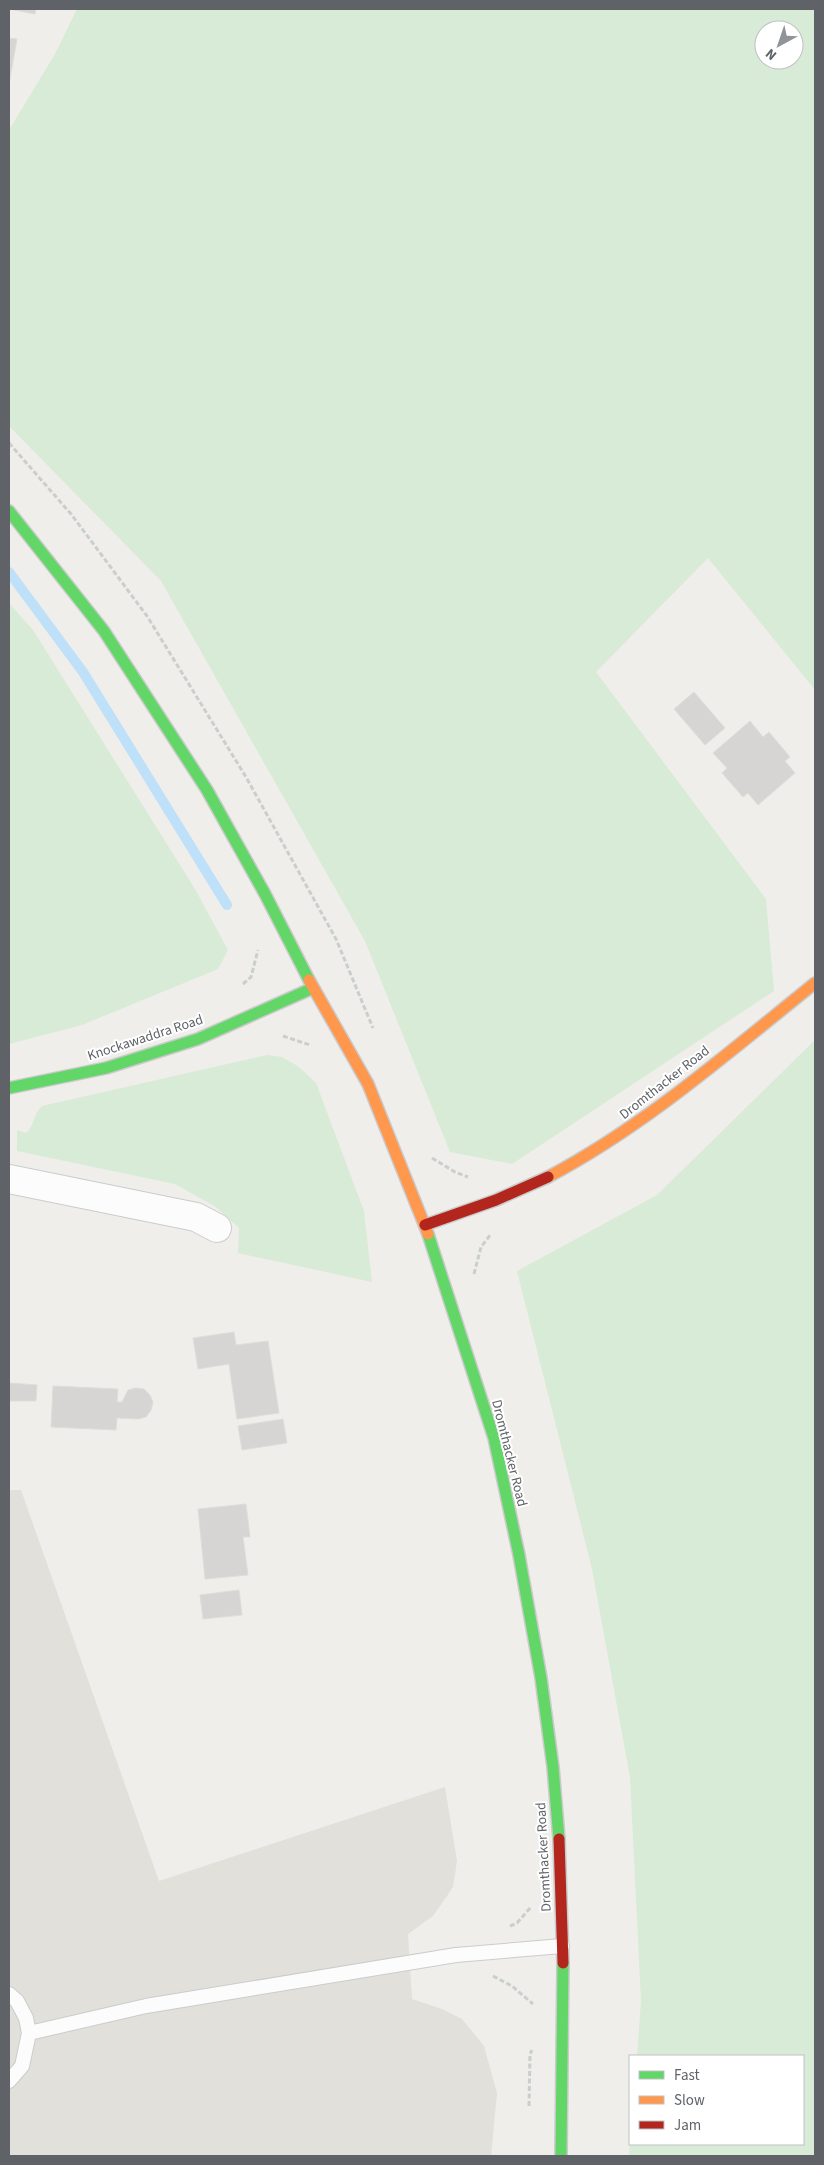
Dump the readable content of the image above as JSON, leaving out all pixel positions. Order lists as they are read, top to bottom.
{
  "streets": {
    "street": ["Knockawaddra Road", "Dromthacker Road"]
  },
  "legend": ["Fast", "Slow", "Jam"],
  "north": "bottom left"
}
